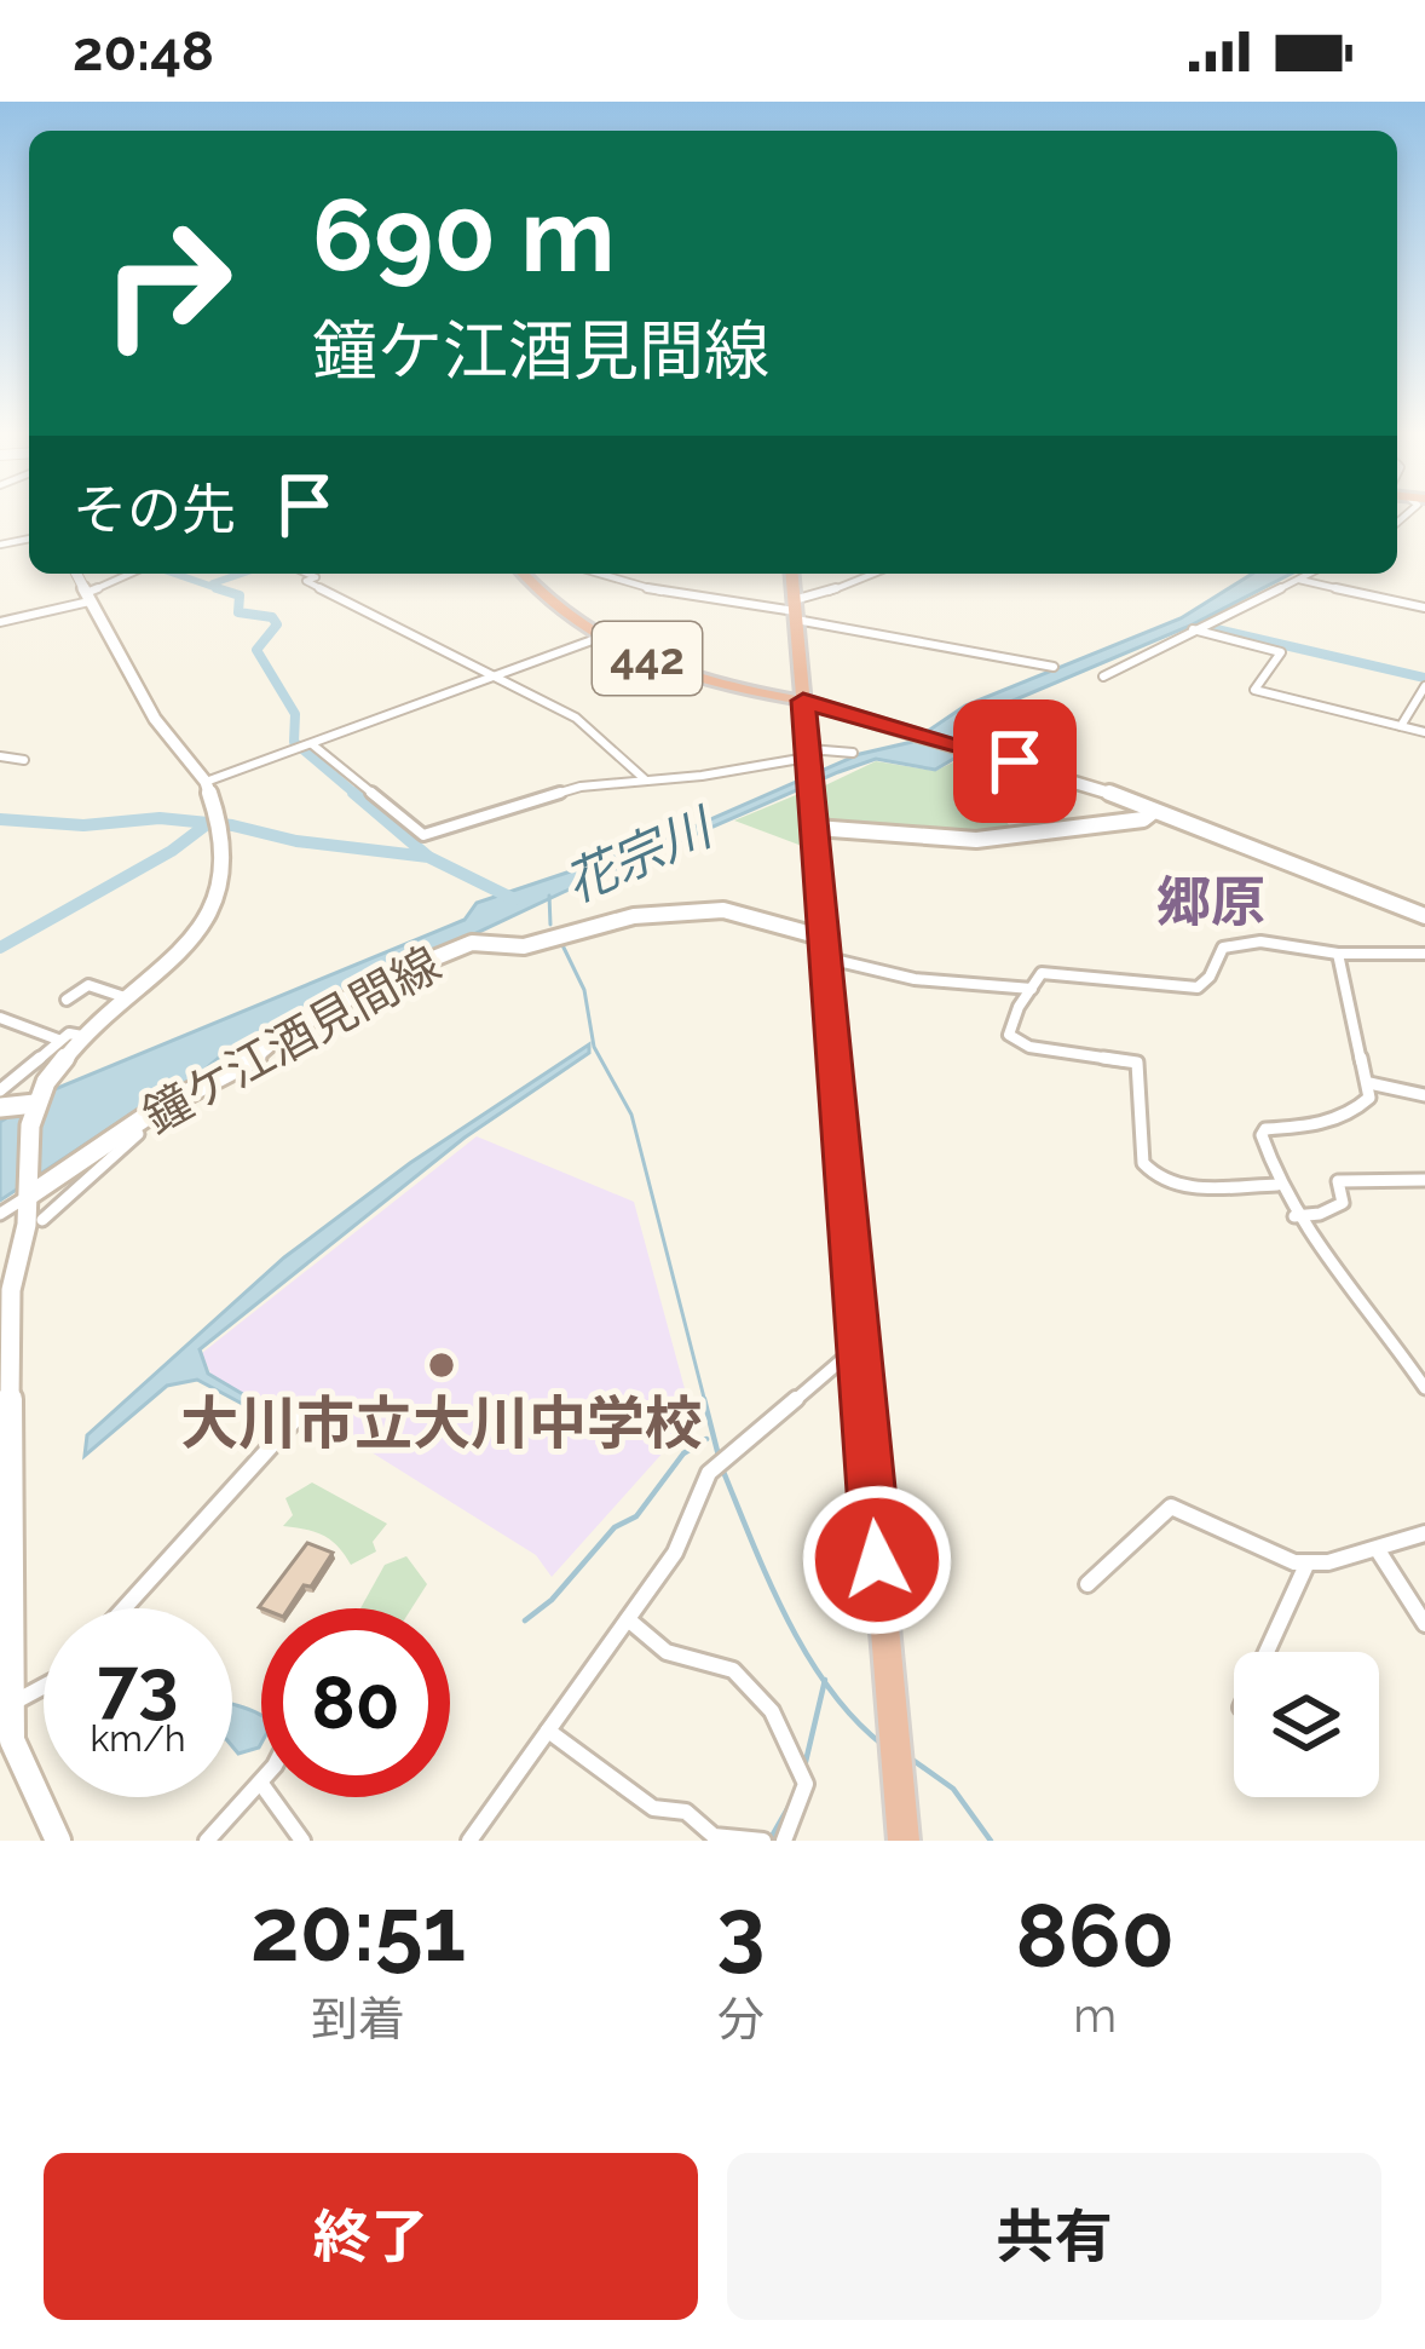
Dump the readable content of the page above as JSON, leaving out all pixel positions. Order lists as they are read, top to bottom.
{
  "streets": {
    "highway": ["442"],
    "main road": ["鐘ケ江酒見間線"]
  },
  "districts": ["郷原"],
  "water": ["花宗川"],
  "places": ["大川市立大川中学校"],
  "page": {
    "status": "20:48",
    "turn": ["690 m", "鐘ケ江酒見間線"],
    "then": "その先",
    "speed": "73 km/h",
    "limit": "80",
    "eta": [
      "20:51",
      "到着",
      "3",
      "分",
      "860",
      "m"
    ],
    "buttons": ["終了", "共有"]
  }
}
